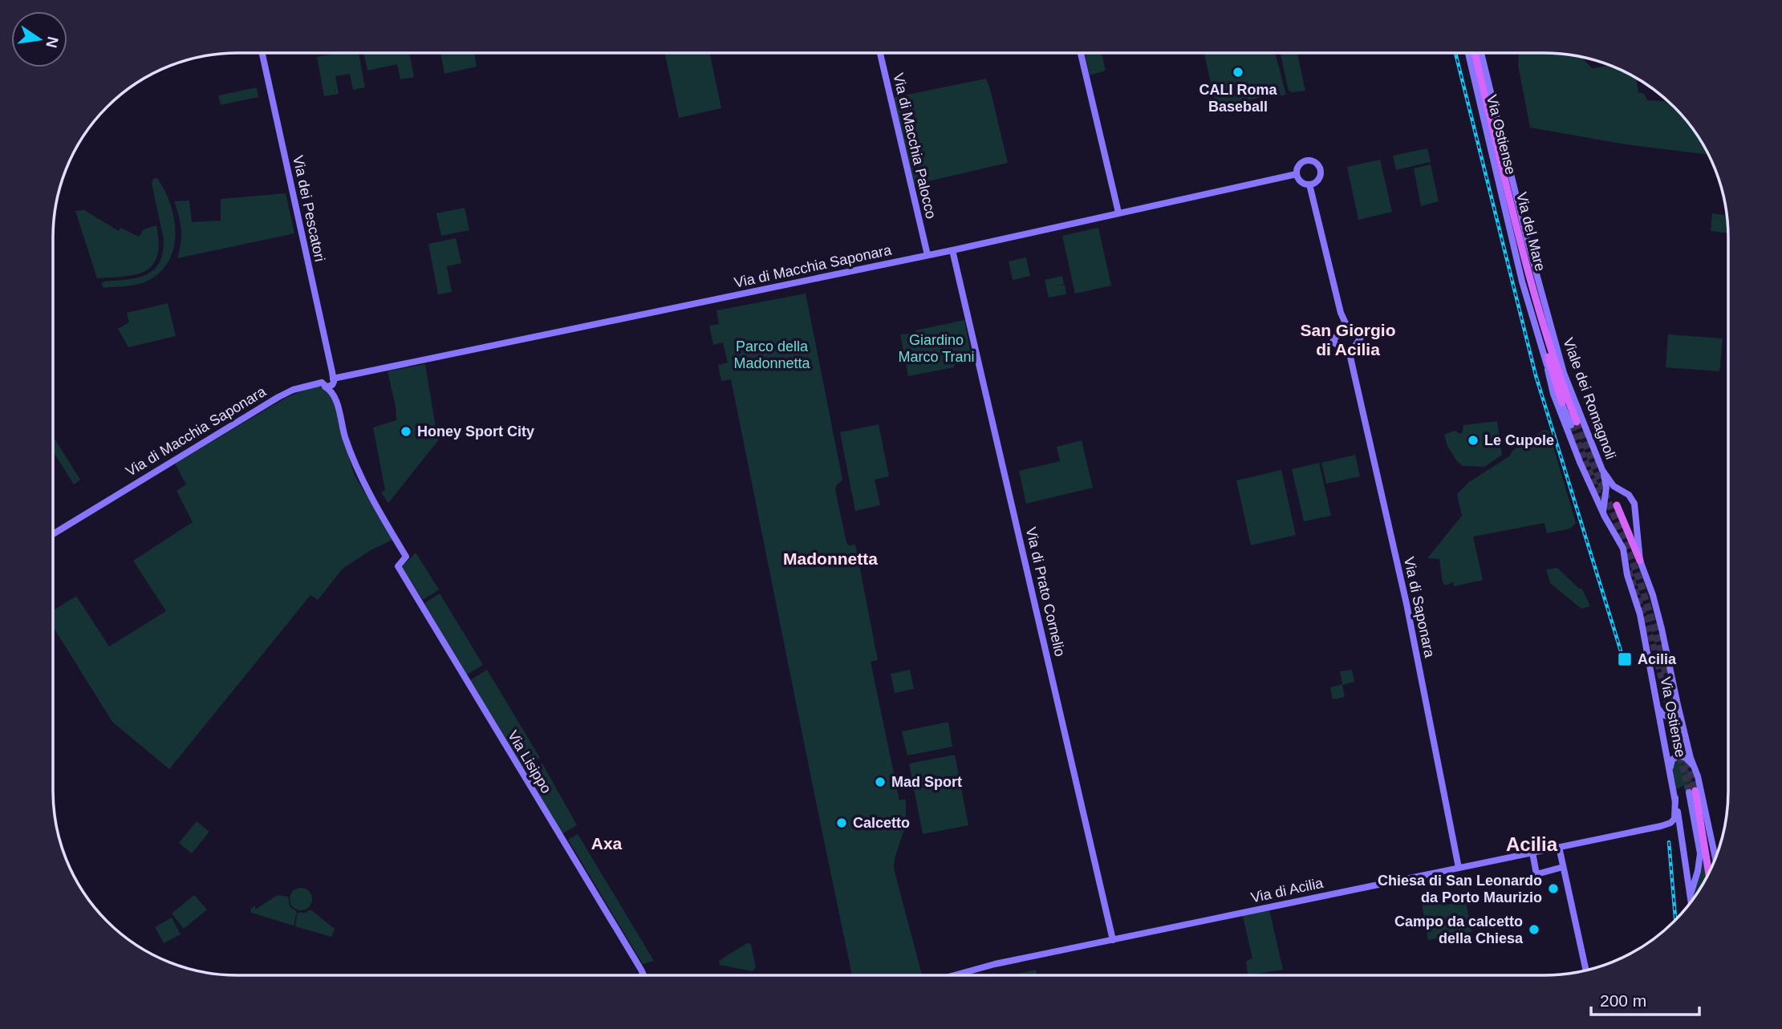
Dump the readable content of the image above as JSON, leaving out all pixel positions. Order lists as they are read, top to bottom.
{
  "streets": {
    "main road": ["Via del Mare"],
    "street": [
      "Via Ostiense",
      "Via di Macchia Palocco",
      "Via dei Pescatori",
      "Via di Macchia Saponara",
      "Viale dei Romagnoli",
      "Via di Prato Cornelio",
      "Via di Saponara",
      "Via Lisippo",
      "Via di Acilia"
    ]
  },
  "crossings": [
    ["Via Ostiense", "Via del Mare"],
    ["Via di Macchia Palocco", "Via di Macchia Saponara"],
    ["Via dei Pescatori", "Via di Macchia Saponara"],
    ["Via di Macchia Saponara", "Via di Prato Cornelio"],
    ["Via di Macchia Saponara", "Via Lisippo"],
    ["Via di Prato Cornelio", "Via di Acilia"],
    ["Via di Saponara", "Via di Acilia"]
  ],
  "districts": [
    "San Giorgio di Acilia",
    "Madonnetta",
    "Axa",
    "Acilia"
  ],
  "parks": ["Giardino Marco Trani", "Parco della Madonnetta"],
  "places": {
    "other": [
      "CALI Roma Baseball",
      "Honey Sport City",
      "Le Cupole",
      "Mad Sport",
      "Calcetto",
      "Chiesa di San Leonardo da Porto Maurizio",
      "Campo da calcetto della Chiesa"
    ],
    "transit": ["Acilia"]
  },
  "scale_bar": "200 m",
  "north": "right"
}
